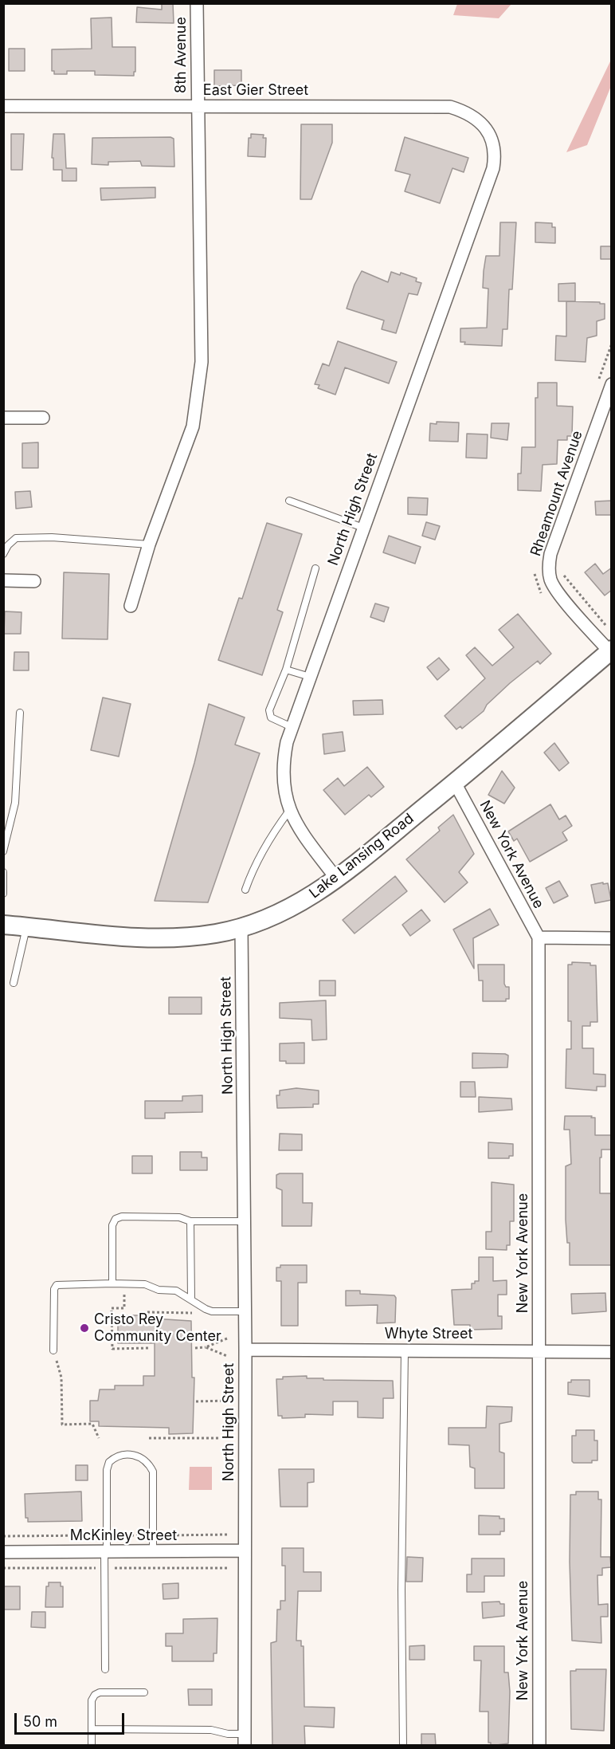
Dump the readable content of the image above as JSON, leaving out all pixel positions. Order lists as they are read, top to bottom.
{
  "streets": {
    "main road": ["Lake Lansing Road"],
    "street": [
      "8th Avenue",
      "East Gier Street",
      "Rheamount Avenue",
      "North High Street",
      "New York Avenue",
      "Whyte Street",
      "McKinley Street"
    ]
  },
  "crossings": [
    ["8th Avenue", "East Gier Street"],
    ["East Gier Street", "North High Street"],
    ["Rheamount Avenue", "Lake Lansing Road"],
    ["North High Street", "Lake Lansing Road"],
    ["North High Street", "Whyte Street"],
    ["North High Street", "McKinley Street"],
    ["New York Avenue", "Lake Lansing Road"],
    ["New York Avenue", "Whyte Street"]
  ],
  "places": ["Cristo Rey Community Center"],
  "scale_bar": "50 m"
}
